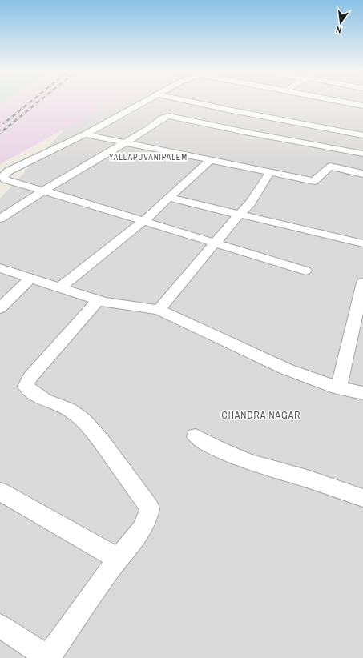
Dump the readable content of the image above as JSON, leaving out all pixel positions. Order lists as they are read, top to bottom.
{
  "districts": ["YALLAPUVANIPALEM", "CHANDRA NAGAR"],
  "north": "bottom"
}
